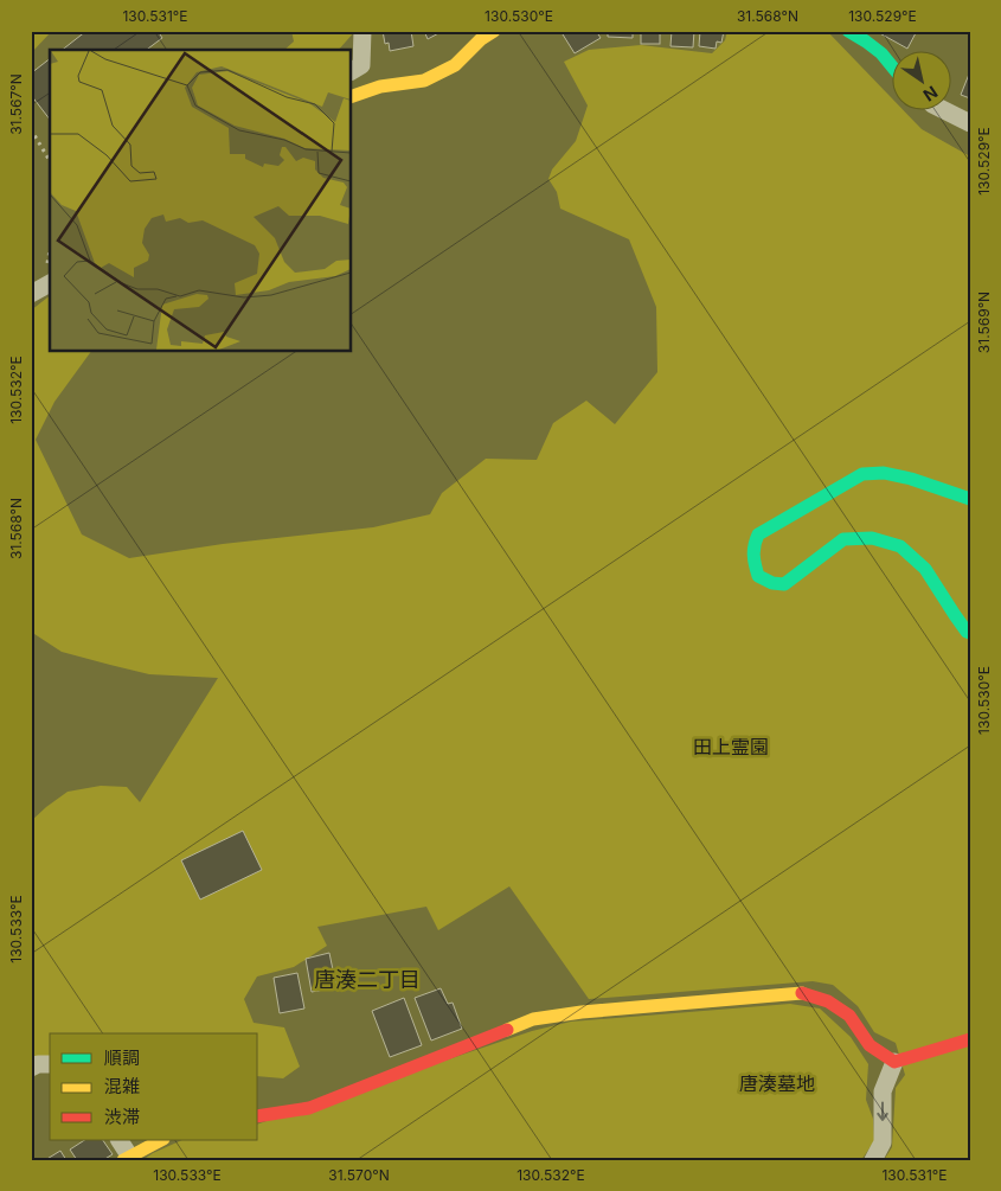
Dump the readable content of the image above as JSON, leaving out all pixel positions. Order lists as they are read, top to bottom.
{
  "districts": ["唐湊二丁目"],
  "parks": ["田上霊園", "唐湊墓地"],
  "legend": ["順調", "混雑", "渋滞"],
  "north": "bottom right",
  "coordinates": [
    "130.531°E",
    "130.530°E",
    "31.568°N",
    "130.529°E",
    "31.567°N",
    "31.569°N",
    "130.532°E",
    "130.533°E",
    "31.570°N"
  ]
}
